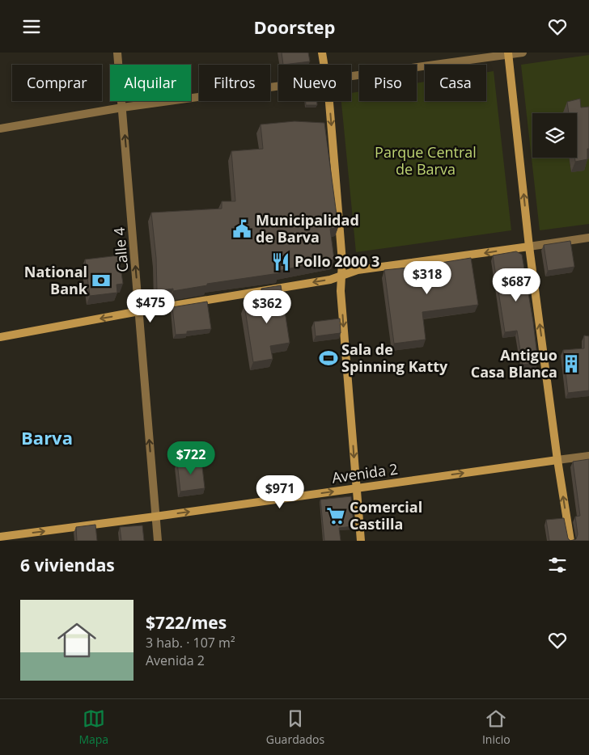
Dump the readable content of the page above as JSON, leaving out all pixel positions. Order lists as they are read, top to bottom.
{
  "streets": {
    "main road": ["Avenida 2"],
    "street": ["Calle 4"]
  },
  "crossings": [
    ["Calle 4", "Avenida 2"]
  ],
  "one_way": ["Calle 4", "Avenida 2"],
  "districts": ["Barva"],
  "parks": ["Parque Central de Barva"],
  "places": {
    "public building": ["Municipalidad de Barva"],
    "restaurant": ["Pollo 2000 3"],
    "bank": ["National Bank"],
    "sports": ["Sala de Spinning Katty"],
    "building": ["Antiguo Casa Blanca"],
    "supermarket": ["Comercial Castilla"]
  },
  "page": {
    "header": "Doorstep",
    "chip": [
      "Comprar",
      "Alquilar",
      "Filtros",
      "Nuevo",
      "Piso",
      "Casa"
    ],
    "price": [
      "$318",
      "$687",
      "$475",
      "$362",
      "$722",
      "$971"
    ],
    "heading": "6 viviendas",
    "list": [
      {
        "name": "$722/mes",
        "note": "3 hab. · 107 m² · Avenida 2"
      }
    ],
    "tabs": ["Mapa", "Guardados", "Inicio"]
  }
}
